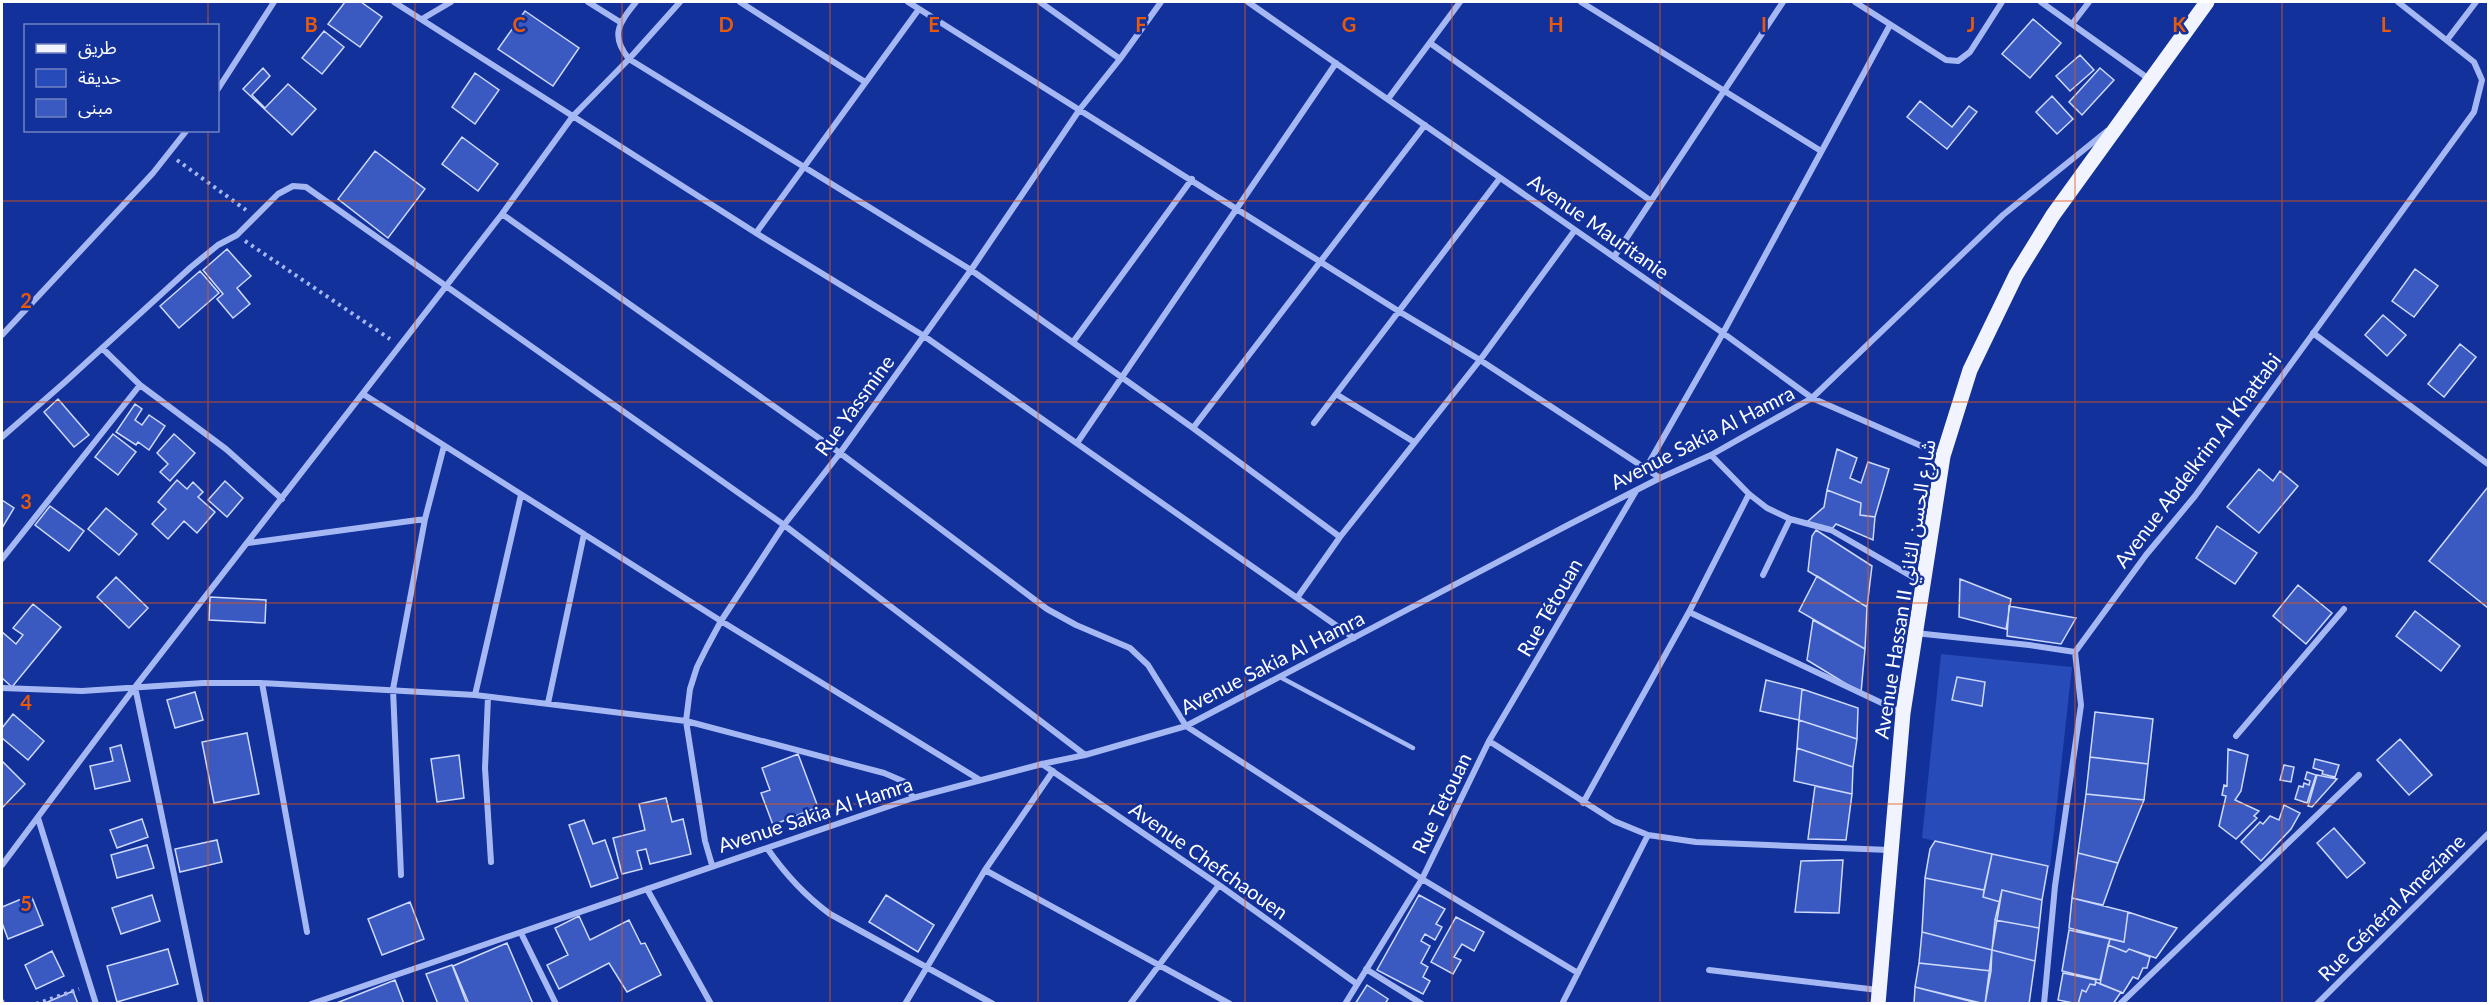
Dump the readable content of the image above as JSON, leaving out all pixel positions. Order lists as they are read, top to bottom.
{
  "streets": {
    "main road": ["Avenue Hassan II شارع الحسن الثاني"],
    "street": [
      "Avenue Mauritanie",
      "Rue Yassmine",
      "Avenue Sakia Al Hamra",
      "Avenue Abdelkrim Al Khattabi",
      "Rue Tétouan",
      "Rue Tetouan",
      "Avenue Chefchaouen",
      "Rue Général Ameziane"
    ]
  },
  "crossings": [
    ["Avenue Mauritanie", "Avenue Sakia Al Hamra"],
    ["Avenue Mauritanie", "Avenue Hassan II شارع الحسن الثاني"],
    ["Rue Yassmine", "Avenue Sakia Al Hamra"],
    ["Avenue Sakia Al Hamra", "Avenue Hassan II شارع الحسن الثاني"],
    ["Avenue Sakia Al Hamra", "Rue Tétouan"],
    ["Avenue Sakia Al Hamra", "Avenue Chefchaouen"],
    ["Rue Tétouan", "Rue Tetouan"]
  ],
  "legend": ["طريق", "حديقة", "مبنى"],
  "grid": {
    "columns": [
      "B",
      "C",
      "D",
      "E",
      "F",
      "G",
      "H",
      "I",
      "J",
      "K",
      "L"
    ],
    "rows": [
      "2",
      "3",
      "4",
      "5"
    ]
  }
}
